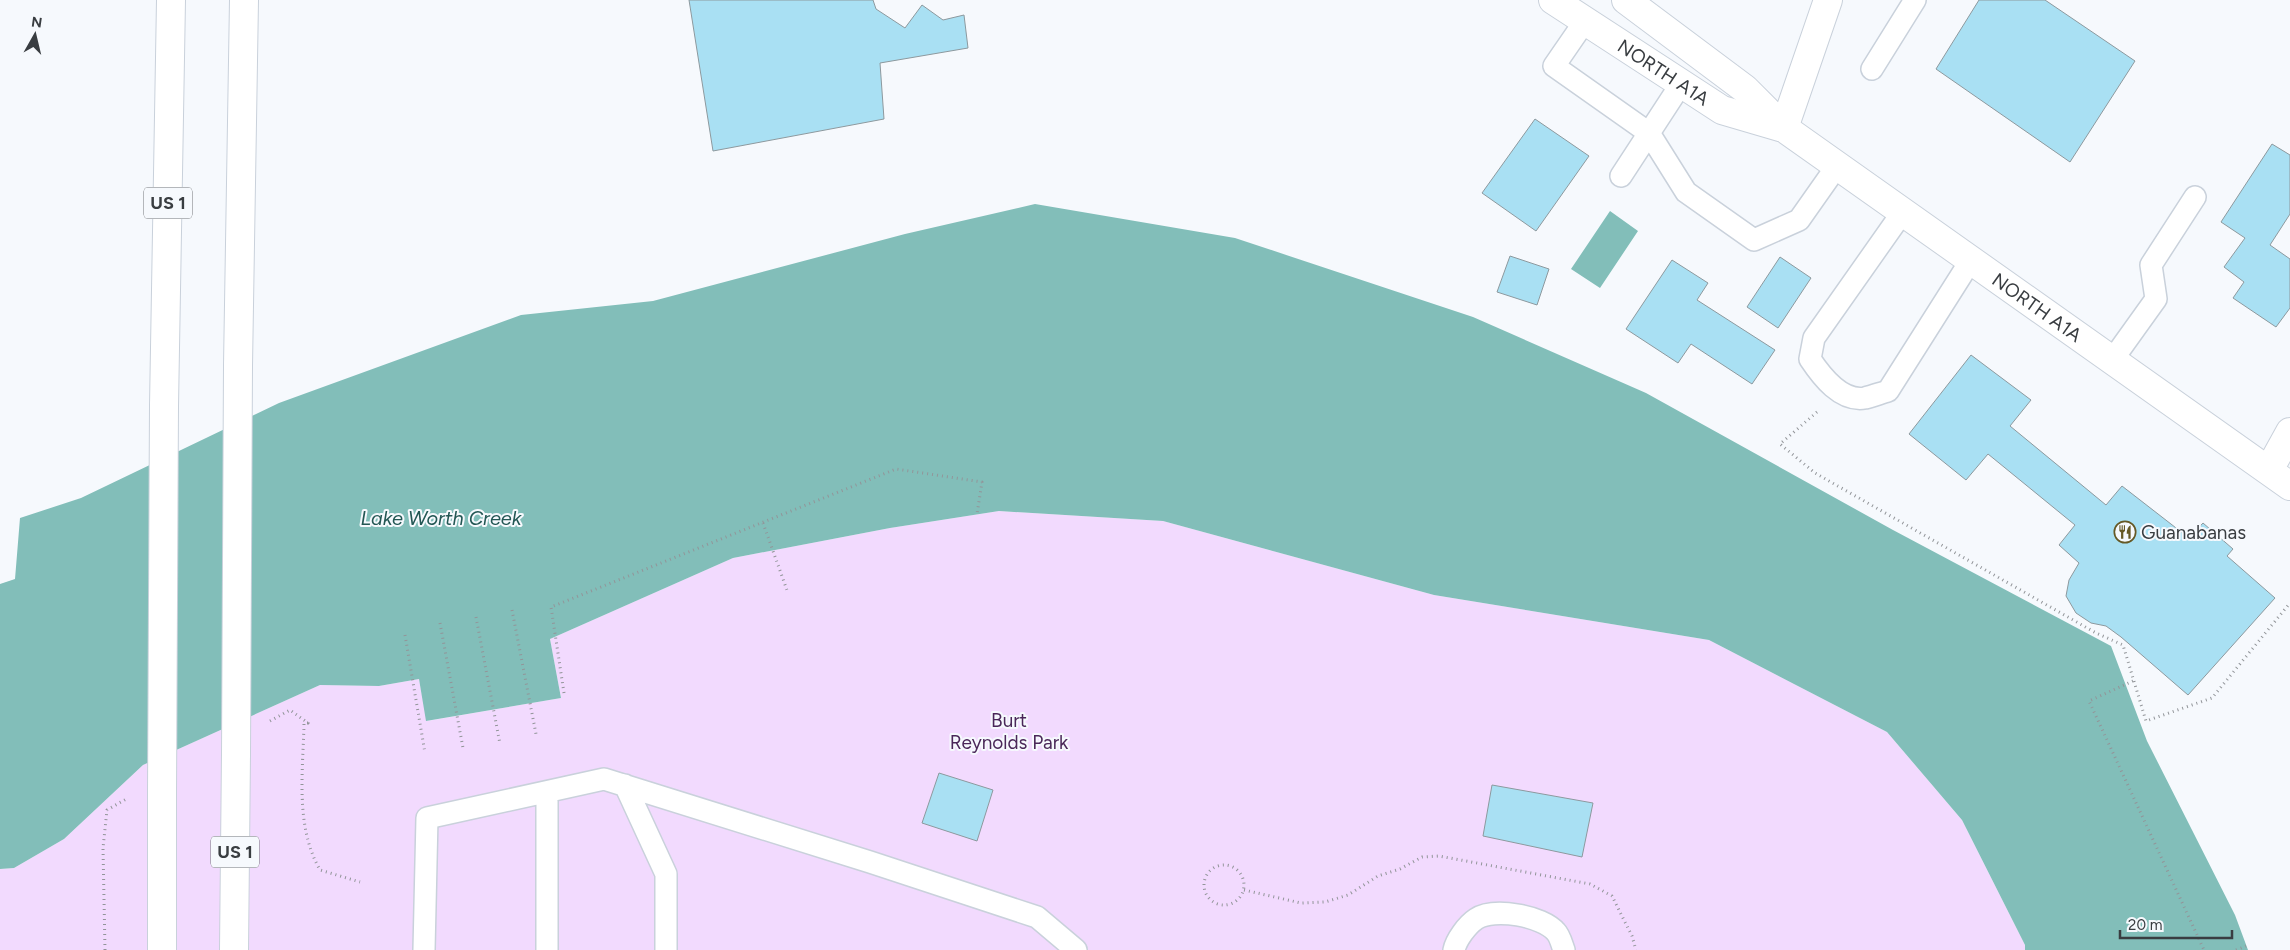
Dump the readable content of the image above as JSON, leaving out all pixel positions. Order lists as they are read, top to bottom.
{
  "streets": {
    "main road": ["NORTH A1A", "US 1"]
  },
  "water": ["Lake Worth Creek"],
  "parks": ["Burt Reynolds Park"],
  "places": {
    "restaurant": ["Guanabanas"]
  },
  "scale_bar": "20 m",
  "north": "top"
}
